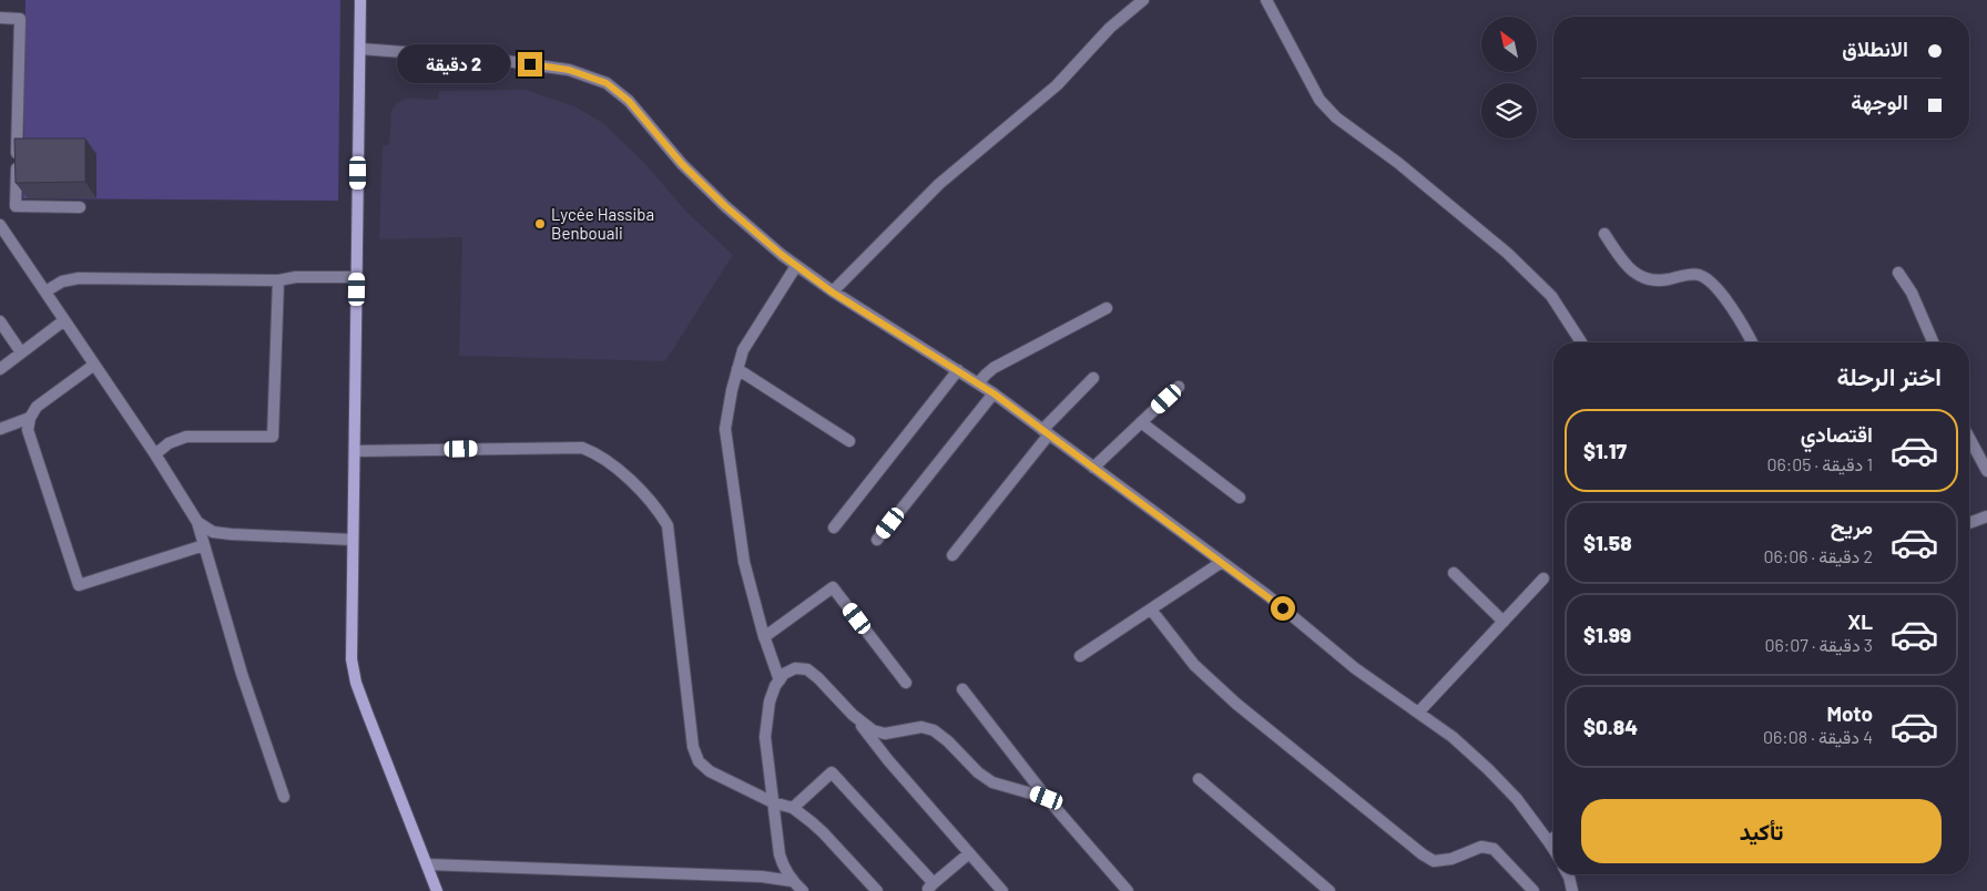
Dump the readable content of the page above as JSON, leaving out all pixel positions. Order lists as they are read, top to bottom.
{
  "places": ["Lycée Hassiba Benbouali"],
  "north": "top left",
  "page": {
    "banner": ["الانطلاق", "الوجهة"],
    "bubble": "2 دقيقة",
    "heading": "اختر الرحلة",
    "list": [
      {
        "name": "اقتصادي",
        "note": "1 دقيقة · 06:05",
        "value": "$1.17"
      },
      {
        "name": "مريح",
        "note": "2 دقيقة · 06:06",
        "value": "$1.58"
      },
      {
        "name": "XL",
        "note": "3 دقيقة · 06:07",
        "value": "$1.99"
      },
      {
        "name": "Moto",
        "note": "4 دقيقة · 06:08",
        "value": "$0.84"
      }
    ],
    "buttons": "تأكيد"
  }
}
